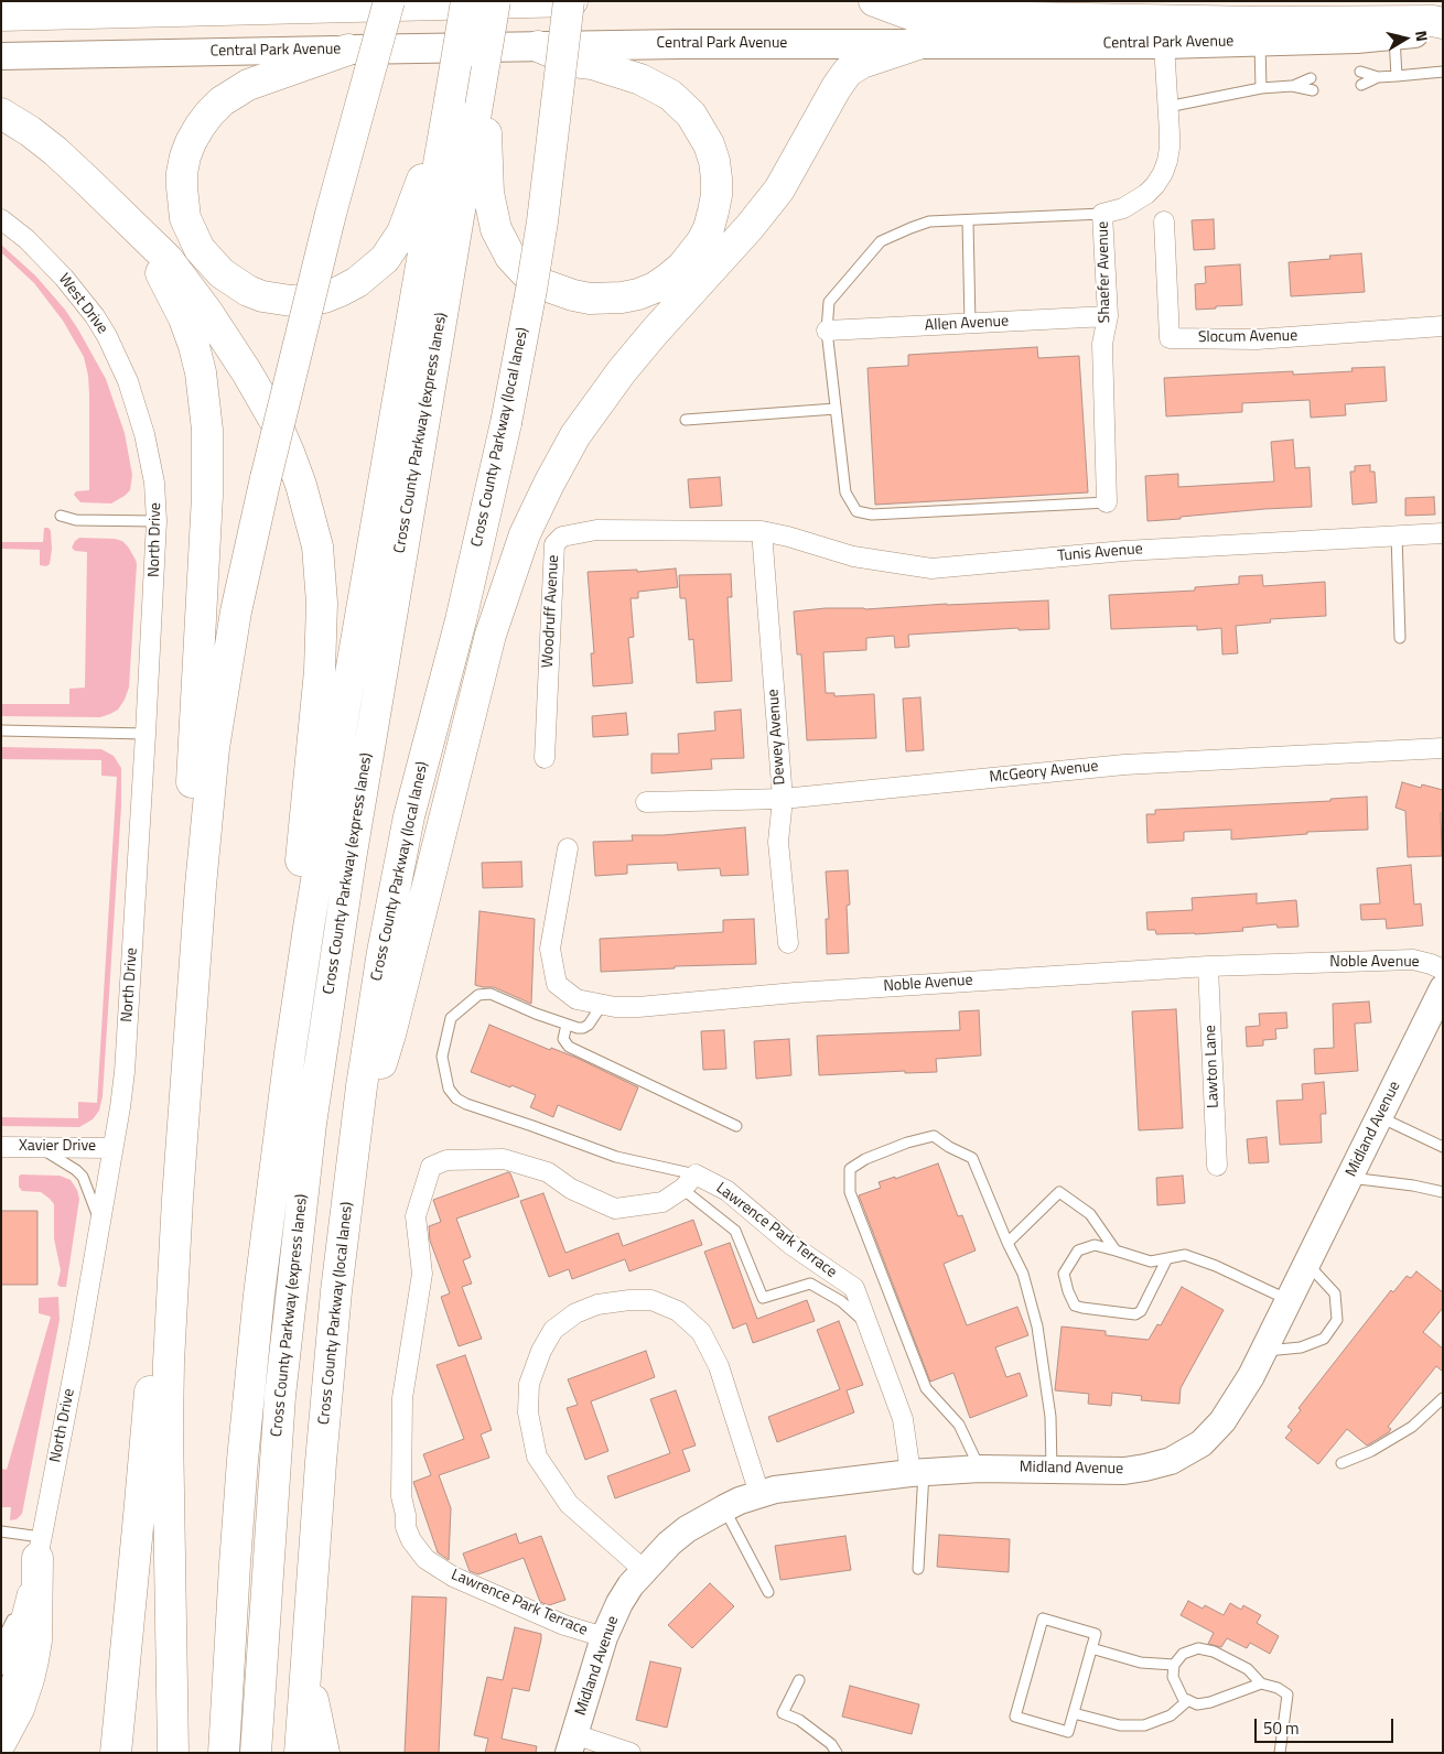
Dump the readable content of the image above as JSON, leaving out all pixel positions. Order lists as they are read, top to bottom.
{
  "streets": {
    "highway": ["Cross County Parkway (express lanes)", "Cross County Parkway (local lanes)"],
    "main road": ["Central Park Avenue"],
    "street": [
      "Shaefer Avenue",
      "West Drive",
      "Allen Avenue",
      "Slocum Avenue",
      "North Drive",
      "Tunis Avenue",
      "Woodruff Avenue",
      "Dewey Avenue",
      "McGeory Avenue",
      "Noble Avenue",
      "Lawton Lane",
      "Midland Avenue",
      "Xavier Drive",
      "Lawrence Park Terrace"
    ]
  },
  "crossings": [
    ["Central Park Avenue", "Shaefer Avenue"],
    ["Shaefer Avenue", "Allen Avenue"],
    ["West Drive", "North Drive"],
    ["North Drive", "Xavier Drive"],
    ["Tunis Avenue", "Woodruff Avenue"],
    ["Tunis Avenue", "Dewey Avenue"],
    ["Woodruff Avenue", "Dewey Avenue"],
    ["Dewey Avenue", "McGeory Avenue"],
    ["Noble Avenue", "Lawton Lane"],
    ["Midland Avenue", "Lawrence Park Terrace"]
  ],
  "scale_bar": "50 m",
  "north": "right"
}
